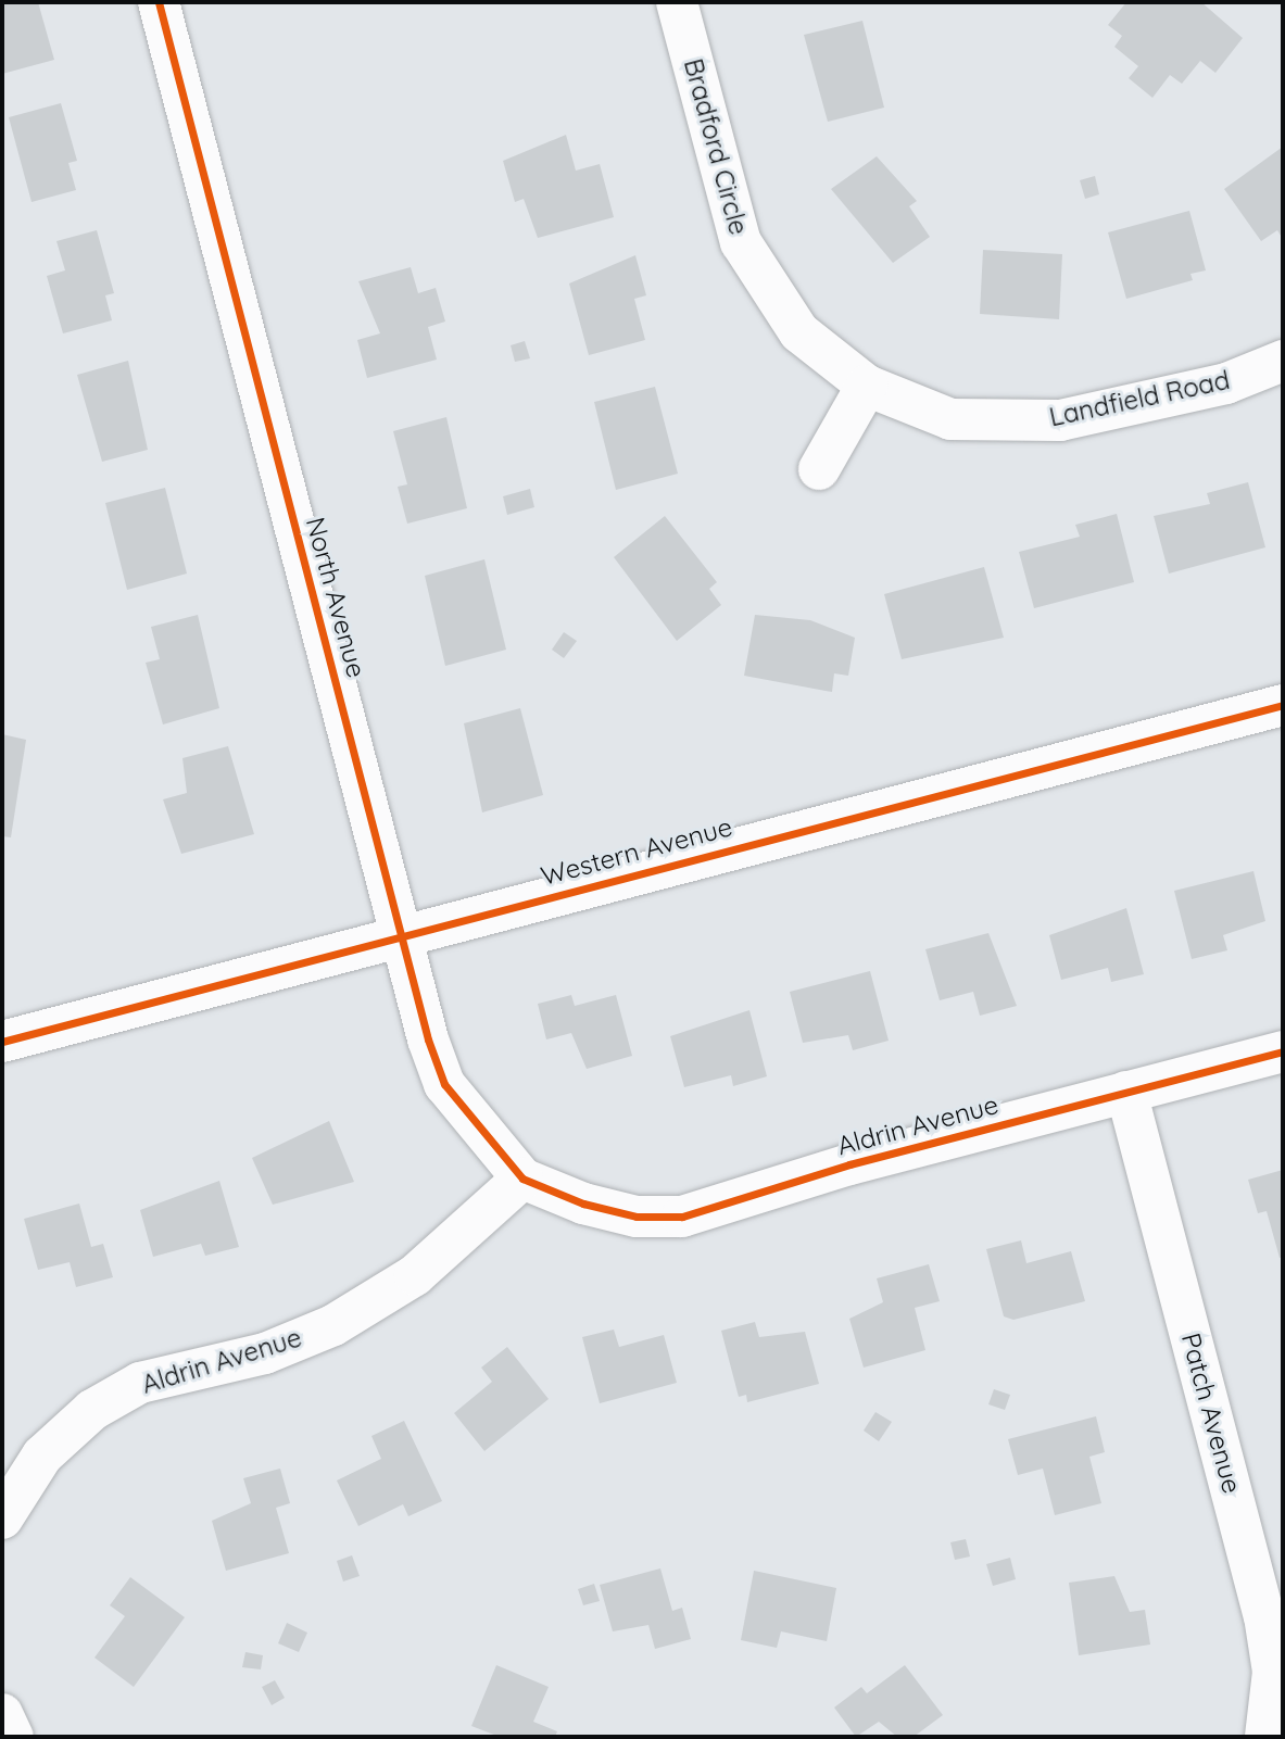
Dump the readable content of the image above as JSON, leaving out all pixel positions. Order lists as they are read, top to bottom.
{
  "streets": {
    "street": [
      "Bradford Circle",
      "Landfield Road",
      "North Avenue",
      "Western Avenue",
      "Aldrin Avenue",
      "Patch Avenue"
    ]
  },
  "crossings": [
    ["Bradford Circle", "Landfield Road"],
    ["North Avenue", "Western Avenue"],
    ["North Avenue", "Aldrin Avenue"],
    ["Aldrin Avenue", "Patch Avenue"]
  ]
}
